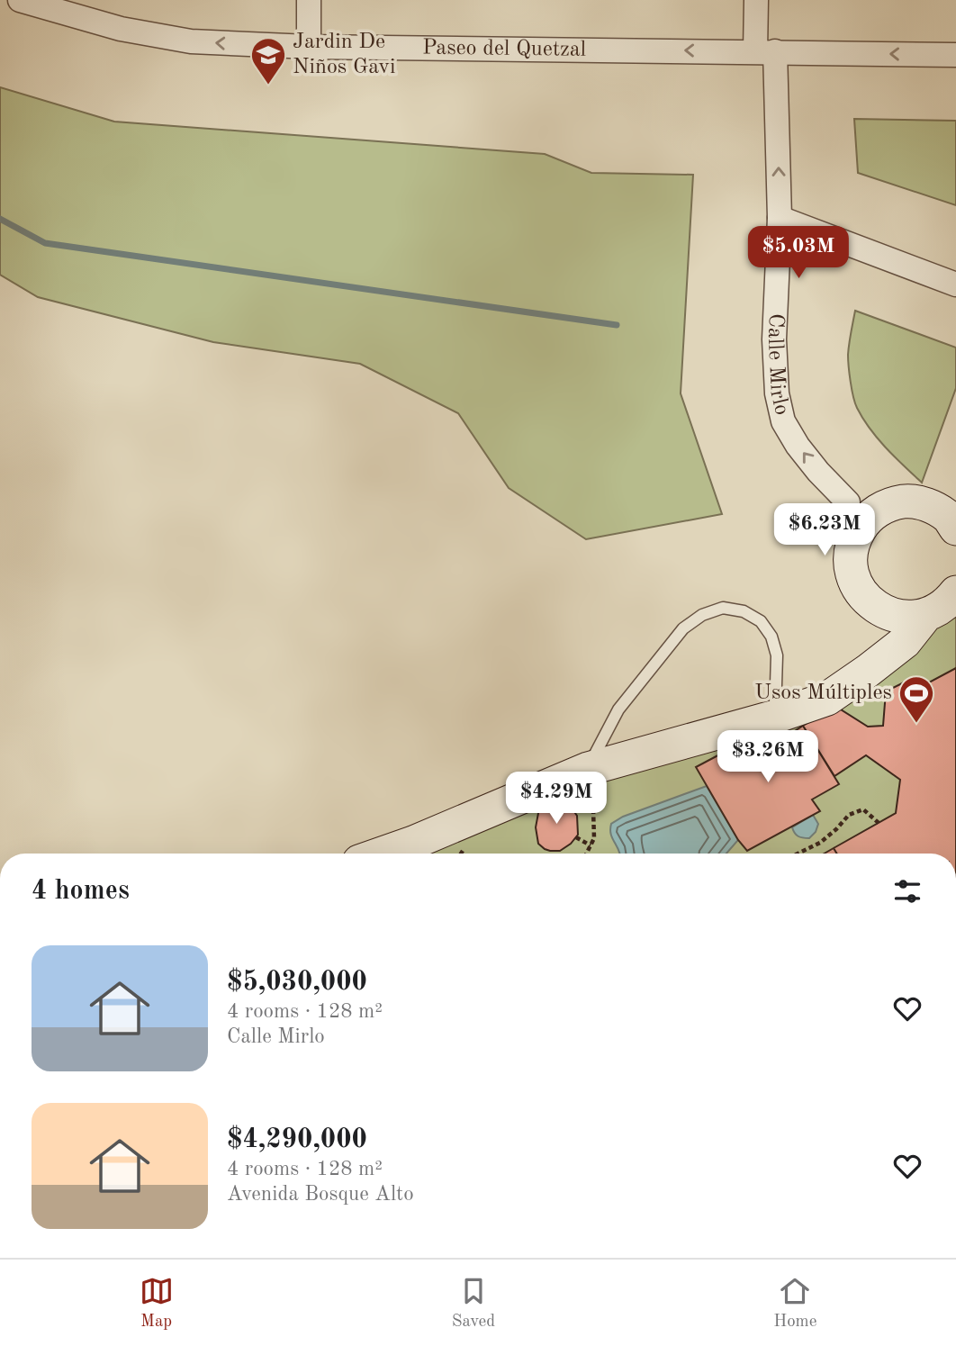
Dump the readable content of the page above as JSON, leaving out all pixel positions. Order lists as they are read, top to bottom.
{
  "streets": {
    "street": ["Paseo del Quetzal", "Calle Mirlo"]
  },
  "crossings": [
    ["Paseo del Quetzal", "Calle Mirlo"]
  ],
  "one_way": ["Paseo del Quetzal", "Calle Mirlo"],
  "places": {
    "school or university": ["Jardin De Niños Gavi"],
    "sports": ["Usos Múltiples"]
  },
  "page": {
    "price": [
      "$5.03M",
      "$6.23M",
      "$3.26M",
      "$4.29M"
    ],
    "heading": "4 homes",
    "list": [
      {
        "name": "$5,030,000",
        "note": "4 rooms · 128 m² · Calle Mirlo"
      },
      {
        "name": "$4,290,000",
        "note": "4 rooms · 128 m² · Avenida Bosque Alto"
      }
    ],
    "tabs": ["Map", "Saved", "Home"]
  }
}
